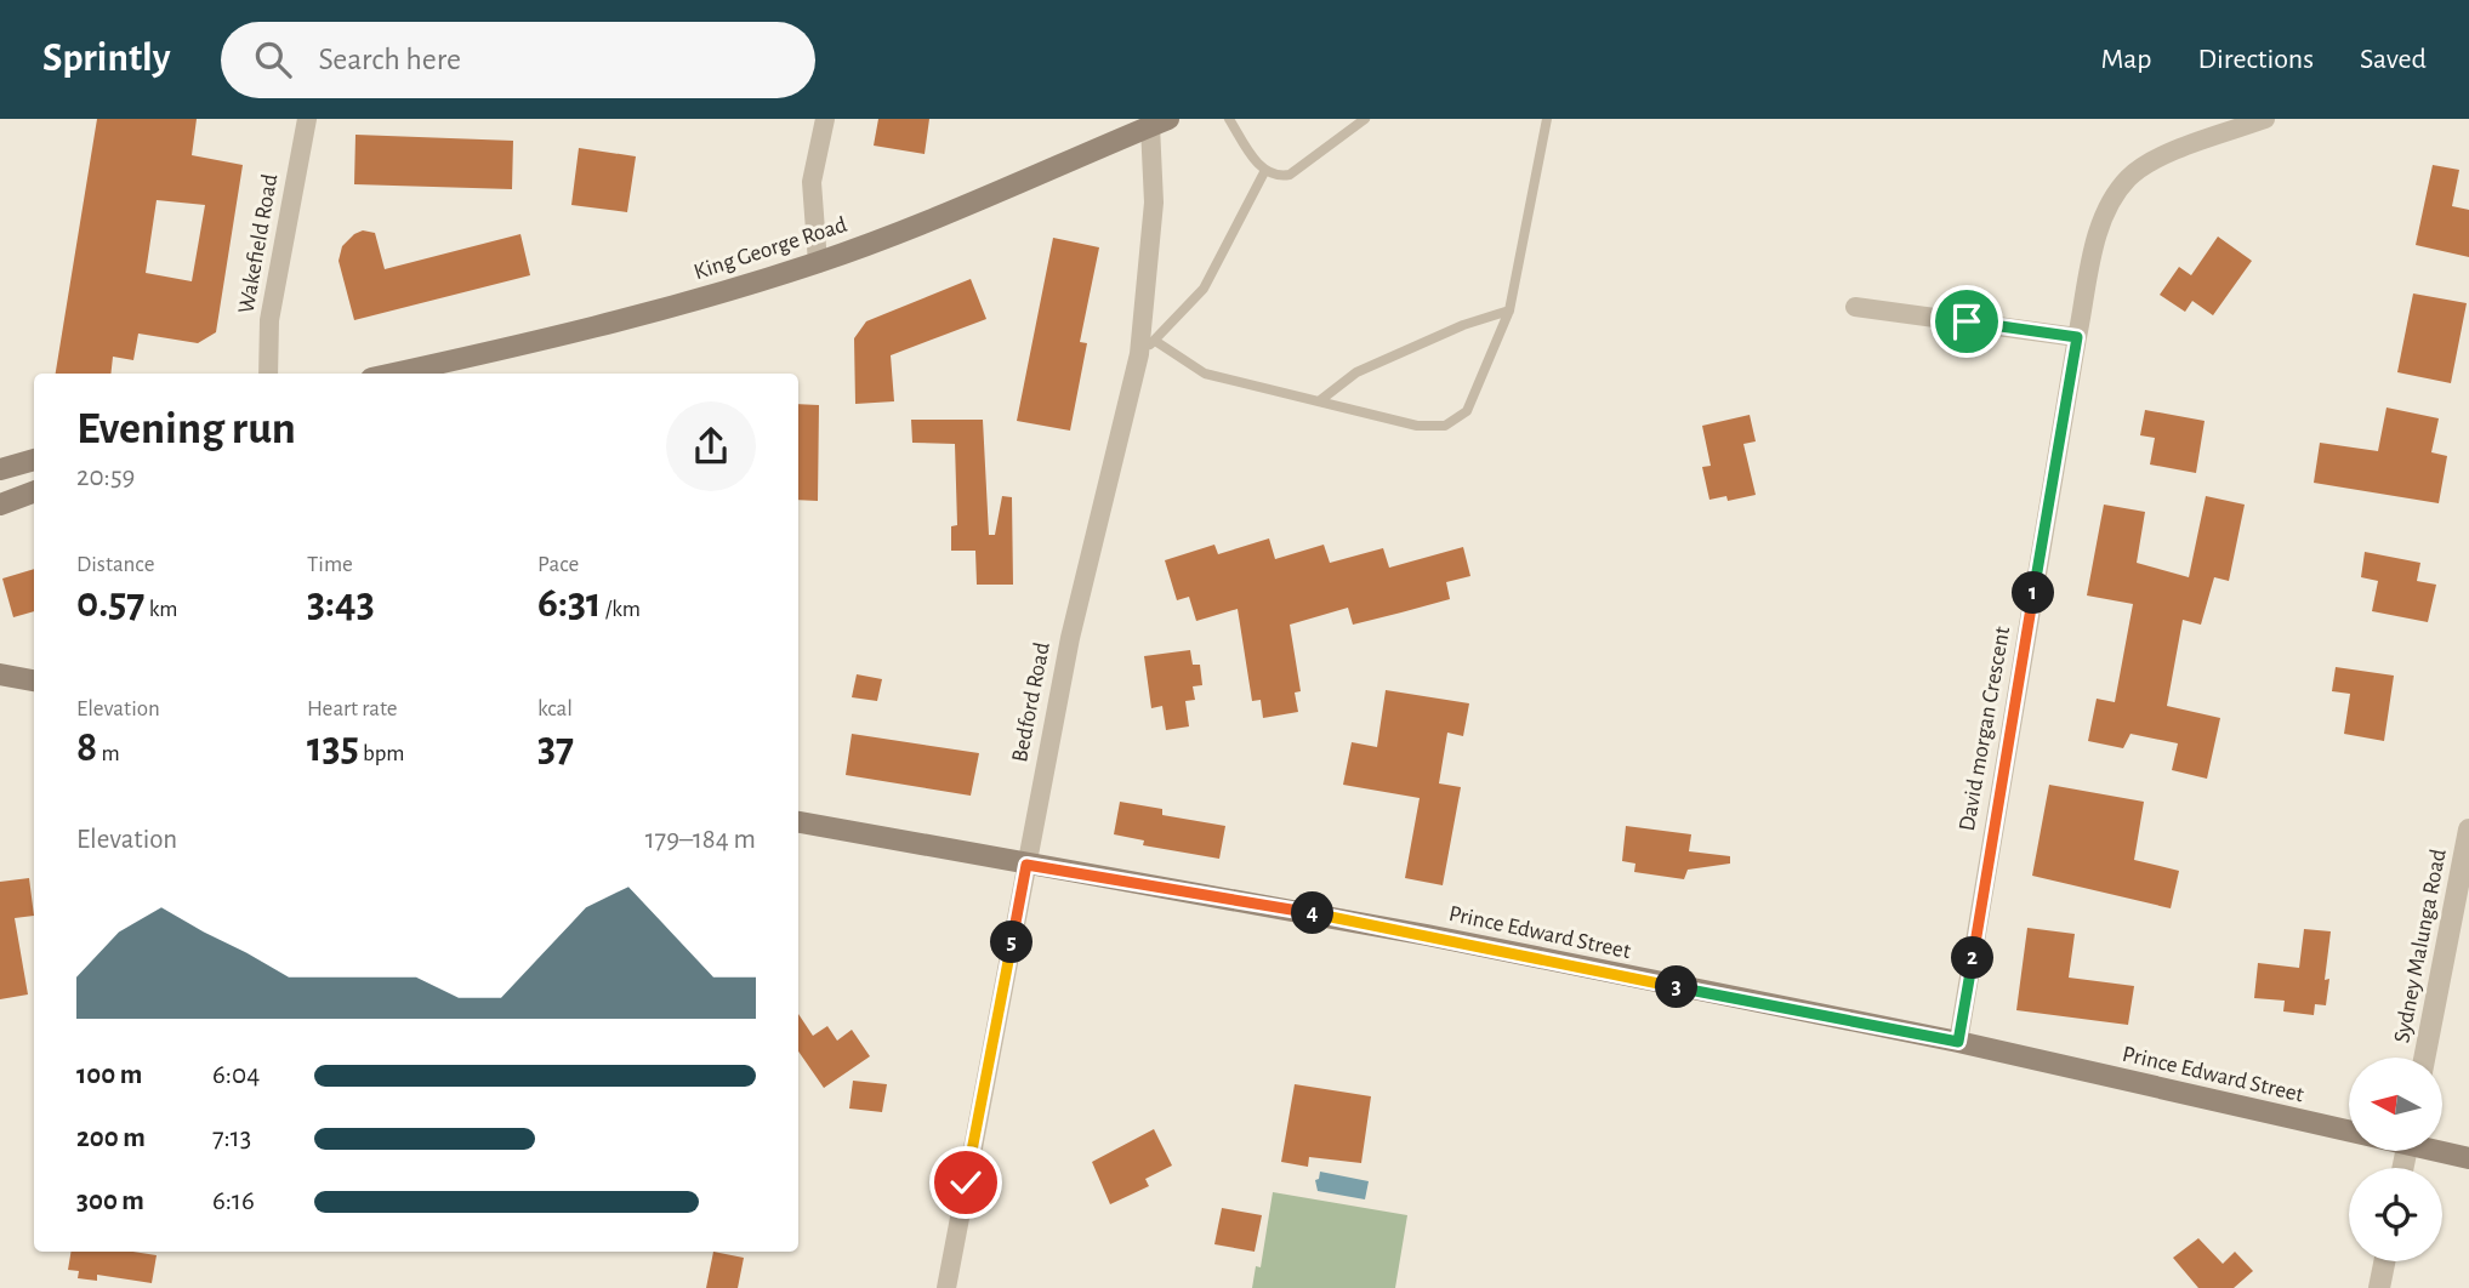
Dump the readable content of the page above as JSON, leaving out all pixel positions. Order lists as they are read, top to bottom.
{
  "streets": {
    "main road": ["King George Road", "Prince Edward Street"],
    "street": [
      "Wakefield Road",
      "Bedford Road",
      "David morgan Crescent",
      "Sydney Malunga Road"
    ]
  },
  "crossings": [
    ["King George Road", "Bedford Road"],
    ["Bedford Road", "Prince Edward Street"],
    ["David morgan Crescent", "Prince Edward Street"]
  ],
  "north": "left",
  "page": {
    "header": "Sprintly",
    "search": "Search here",
    "nav": ["Map", "Directions", "Saved"],
    "heading": ["Evening run", "20:59"],
    "stats": [
      ["Distance", "0.57 km"],
      ["Time", "3:43"],
      ["Pace", "6:31 /km"],
      ["Elevation", "8 m"],
      ["Heart rate", "135 bpm"],
      ["kcal", "37"]
    ],
    "pins": [
      "1",
      "4",
      "5",
      "2",
      "3"
    ],
    "chart": ["Elevation", "179–184 m"],
    "list": [
      {
        "name": "100 m",
        "note": "6:04"
      },
      {
        "name": "200 m",
        "note": "7:13"
      },
      {
        "name": "300 m",
        "note": "6:16"
      }
    ]
  }
}
